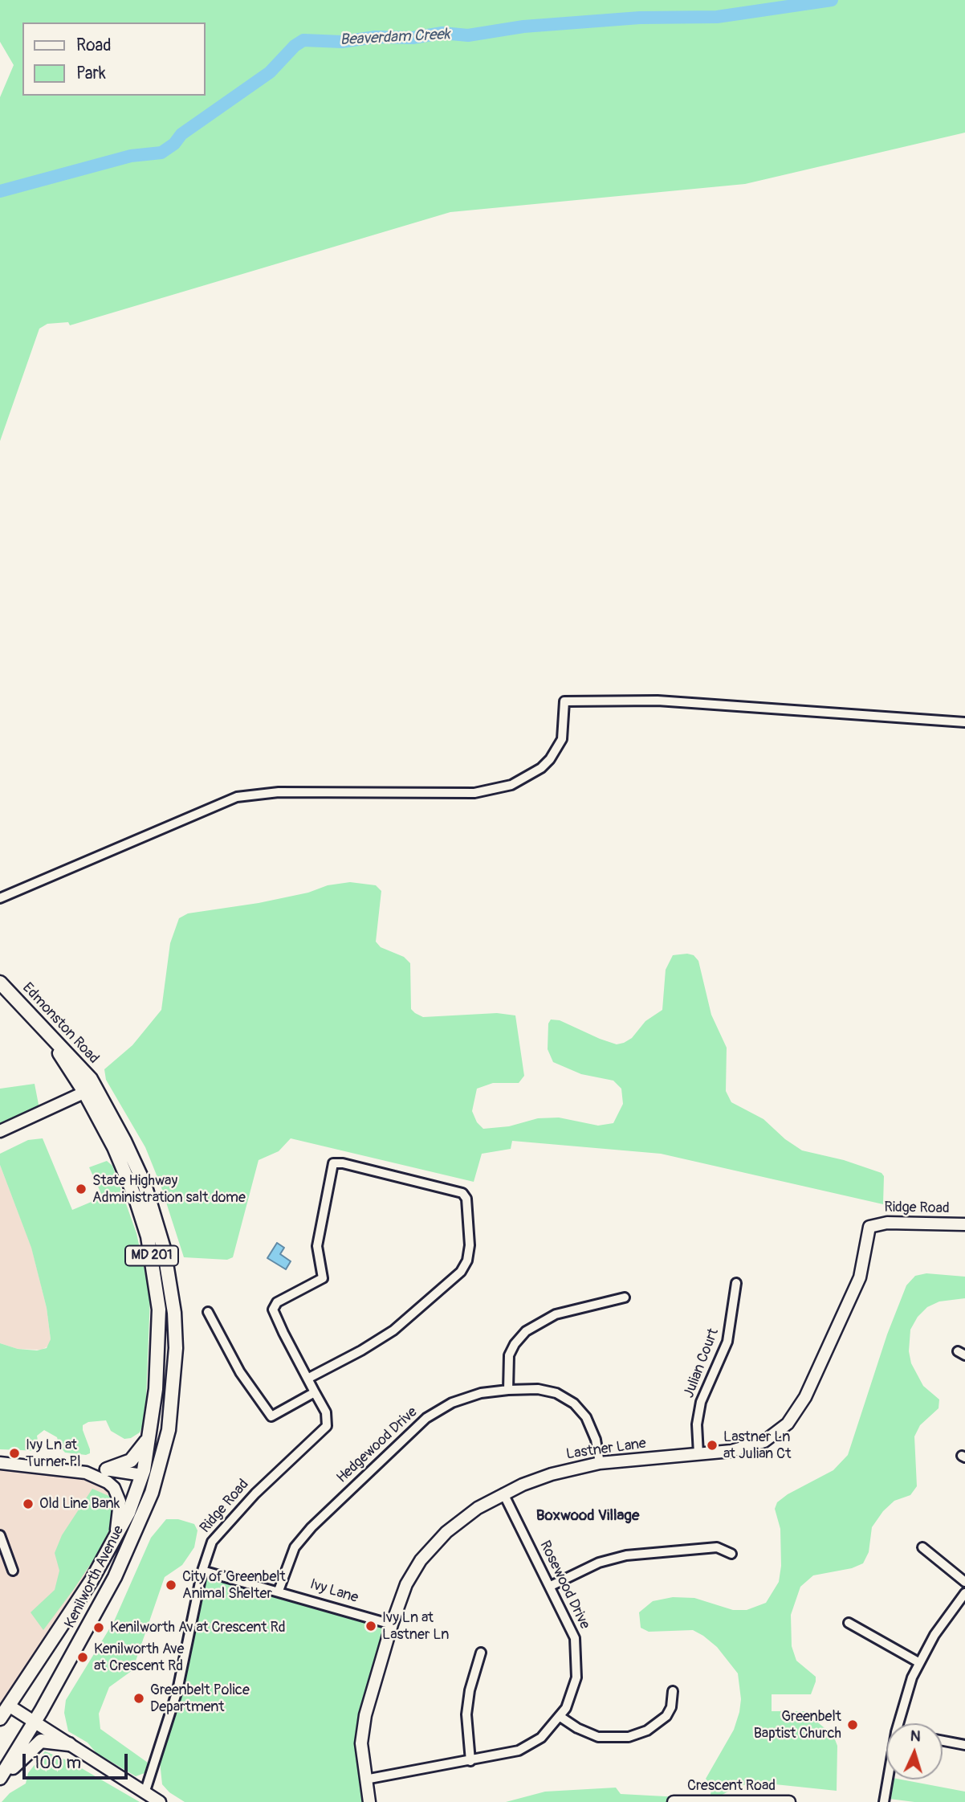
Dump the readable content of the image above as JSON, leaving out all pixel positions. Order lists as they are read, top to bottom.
{
  "streets": {
    "main road": ["Edmonston Road", "MD 201", "Kenilworth Avenue"],
    "street": [
      "Ridge Road",
      "Julian Court",
      "Hedgewood Drive",
      "Lastner Lane",
      "Rosewood Drive",
      "Ivy Lane",
      "Crescent Road"
    ]
  },
  "crossings": [
    ["Edmonston Road", "Kenilworth Avenue"],
    ["Ridge Road", "Lastner Lane"],
    ["Ridge Road", "Ivy Lane"],
    ["Julian Court", "Lastner Lane"],
    ["Hedgewood Drive", "Lastner Lane"],
    ["Hedgewood Drive", "Ivy Lane"],
    ["Lastner Lane", "Rosewood Drive"],
    ["Lastner Lane", "Ivy Lane"]
  ],
  "districts": ["Boxwood Village"],
  "water": ["Beaverdam Creek"],
  "places": [
    "State Highway Administration salt dome",
    "Lastner Ln at Julian Ct",
    "Ivy Ln at Turner Pl",
    "Old Line Bank",
    "City of Greenbelt Animal Shelter",
    "Ivy Ln at Lastner Ln",
    "Kenilworth Av at Crescent Rd",
    "Kenilworth Ave at Crescent Rd",
    "Greenbelt Police Department",
    "Greenbelt Baptist Church"
  ],
  "legend": ["Road", "Park"],
  "scale_bar": "100 m",
  "north": "top"
}
